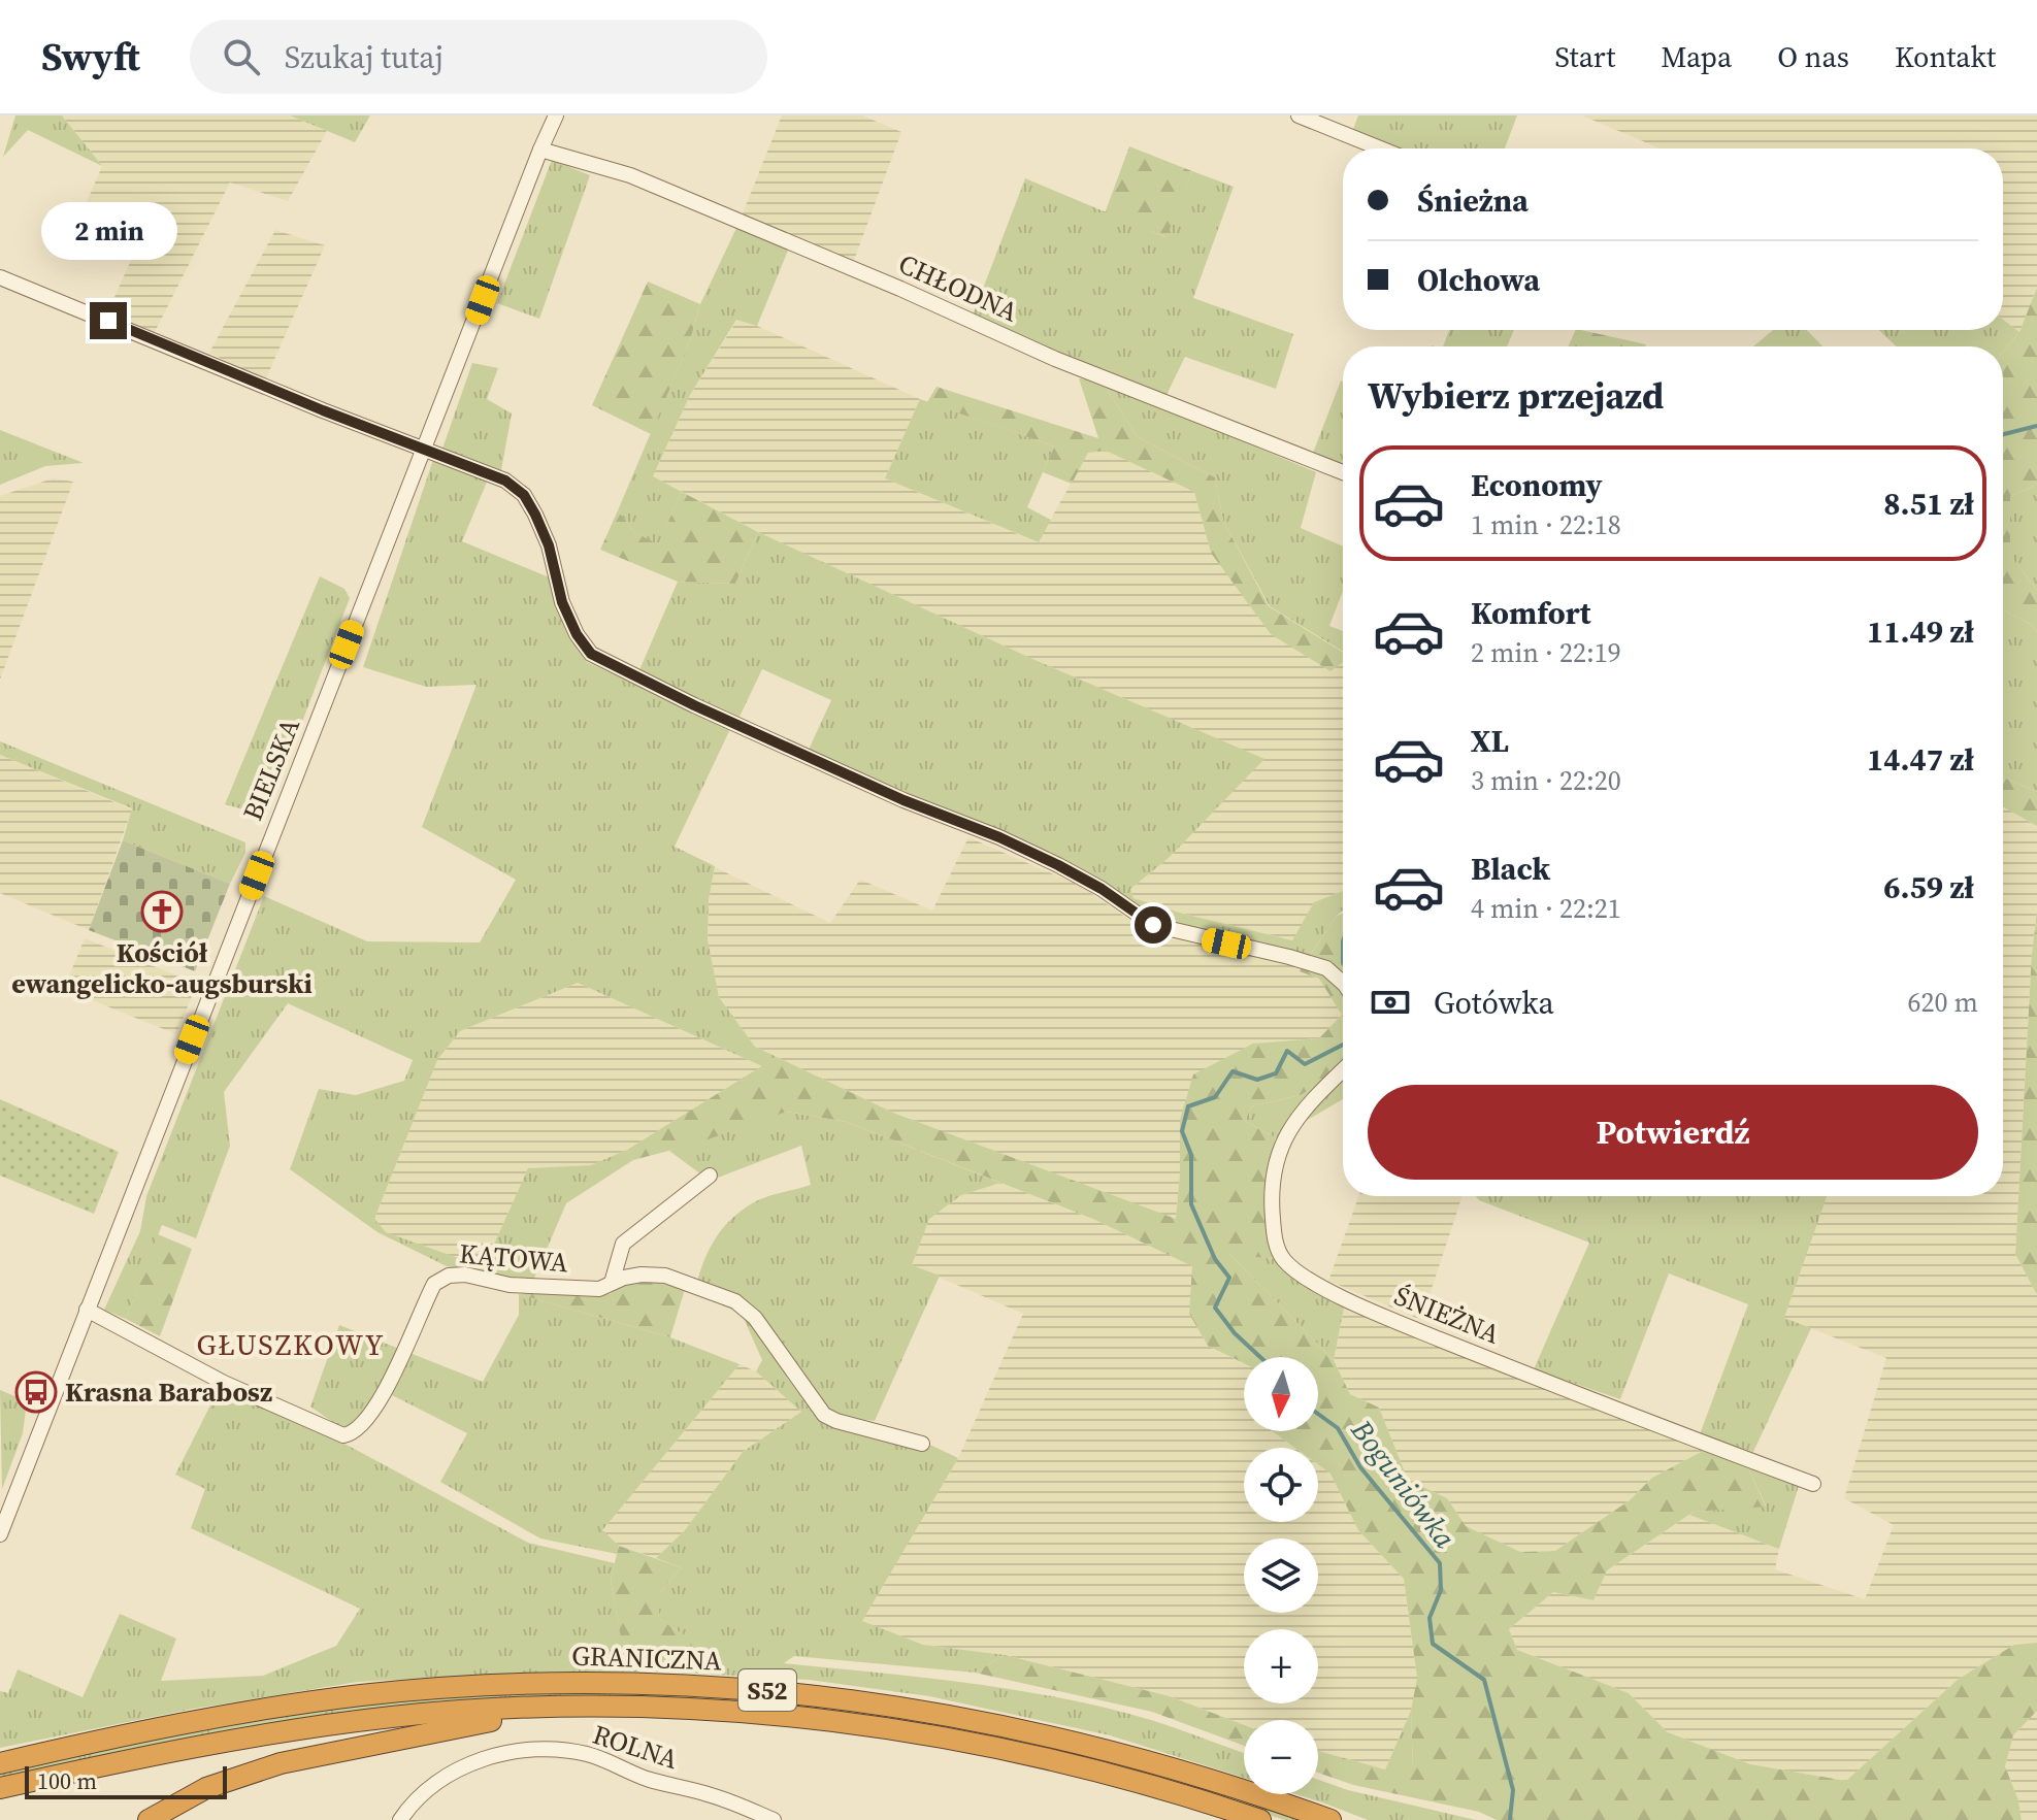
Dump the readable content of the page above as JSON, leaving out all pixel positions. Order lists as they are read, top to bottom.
{
  "streets": {
    "highway": ["GRANICZNA", "S52"],
    "street": [
      "CHŁODNA",
      "BIELSKA",
      "KĄTOWA",
      "ŚNIEŻNA",
      "ROLNA"
    ]
  },
  "crossings": [
    ["CHŁODNA", "BIELSKA"],
    ["BIELSKA", "KĄTOWA"]
  ],
  "districts": ["GŁUSZKOWY"],
  "water": ["Boguniówka"],
  "places": {
    "church": ["Kościół ewangelicko-augsburski"],
    "bus stop": ["Krasna Barabosz"]
  },
  "scale_bar": "100 m",
  "north": "bottom",
  "page": {
    "header": "Swyft",
    "search": "Szukaj tutaj",
    "nav": [
      "Start",
      "Mapa",
      "O nas",
      "Kontakt"
    ],
    "banner": ["Śnieżna", "Olchowa"],
    "bubble": "2 min",
    "heading": "Wybierz przejazd",
    "list": [
      {
        "name": "Economy",
        "note": "1 min · 22:18",
        "value": "8.51 zł"
      },
      {
        "name": "Komfort",
        "note": "2 min · 22:19",
        "value": "11.49 zł"
      },
      {
        "name": "XL",
        "note": "3 min · 22:20",
        "value": "14.47 zł"
      },
      {
        "name": "Black",
        "note": "4 min · 22:21",
        "value": "6.59 zł"
      }
    ],
    "pay": ["Gotówka", "620 m"],
    "buttons": "Potwierdź",
    "map_buttons": ["+", "−"],
    "scale": "100 m"
  }
}
